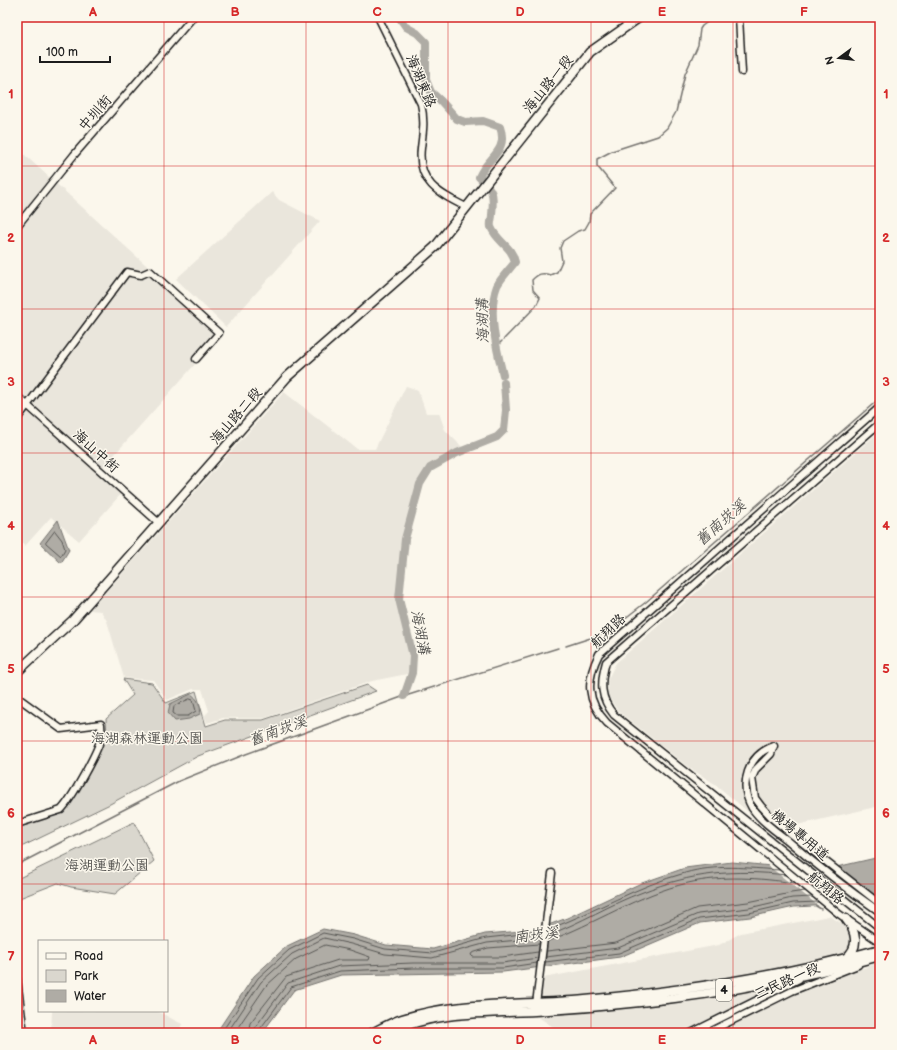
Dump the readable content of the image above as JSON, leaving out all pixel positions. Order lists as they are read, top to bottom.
{
  "streets": {
    "main road": ["海山路一段", "海山路二段", "4"],
    "street": [
      "海湖東路",
      "中圳街",
      "海山中街",
      "航翔路",
      "機場專用道",
      "三民路一段"
    ]
  },
  "crossings": [
    ["海湖東路", "海山路二段"],
    ["海山路一段", "海山路二段"],
    ["海山路二段", "海山中街"],
    ["三民路一段", "4"]
  ],
  "water": ["海湖溝", "舊南崁溪", "南崁溪"],
  "parks": ["海湖森林運動公園", "海湖運動公園"],
  "legend": ["Road", "Park", "Water"],
  "scale_bar": "100 m",
  "north": "left",
  "grid": {
    "columns": [
      "A",
      "B",
      "C",
      "D",
      "E",
      "F"
    ],
    "rows": [
      "1",
      "2",
      "3",
      "4",
      "5",
      "6",
      "7"
    ]
  }
}
